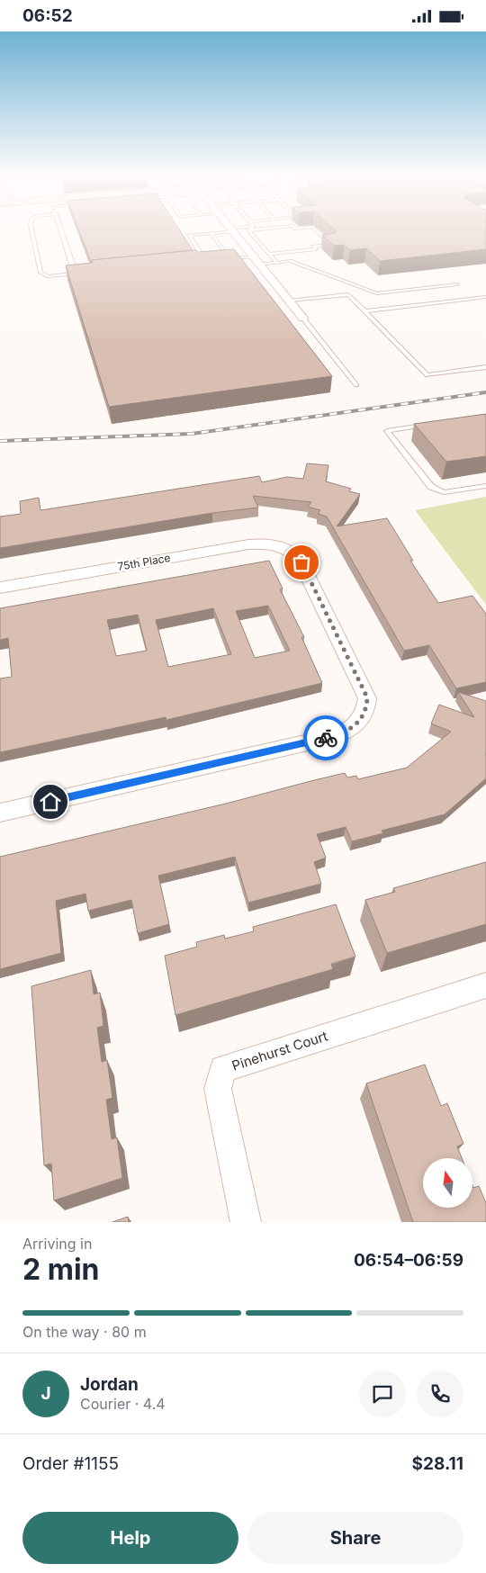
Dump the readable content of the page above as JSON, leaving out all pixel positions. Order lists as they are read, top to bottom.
{
  "streets": {
    "street": ["75th Place", "Pinehurst Court"]
  },
  "north": "top",
  "page": {
    "status": "06:52",
    "heading": ["2 min", "Arriving in", "06:54–06:59"],
    "panel": [
      "Jordan",
      "Courier · 4.4",
      "Order #1155",
      "$28.11"
    ],
    "bar": "On the way · 80 m",
    "round": "J",
    "buttons": ["Help", "Share"]
  }
}
